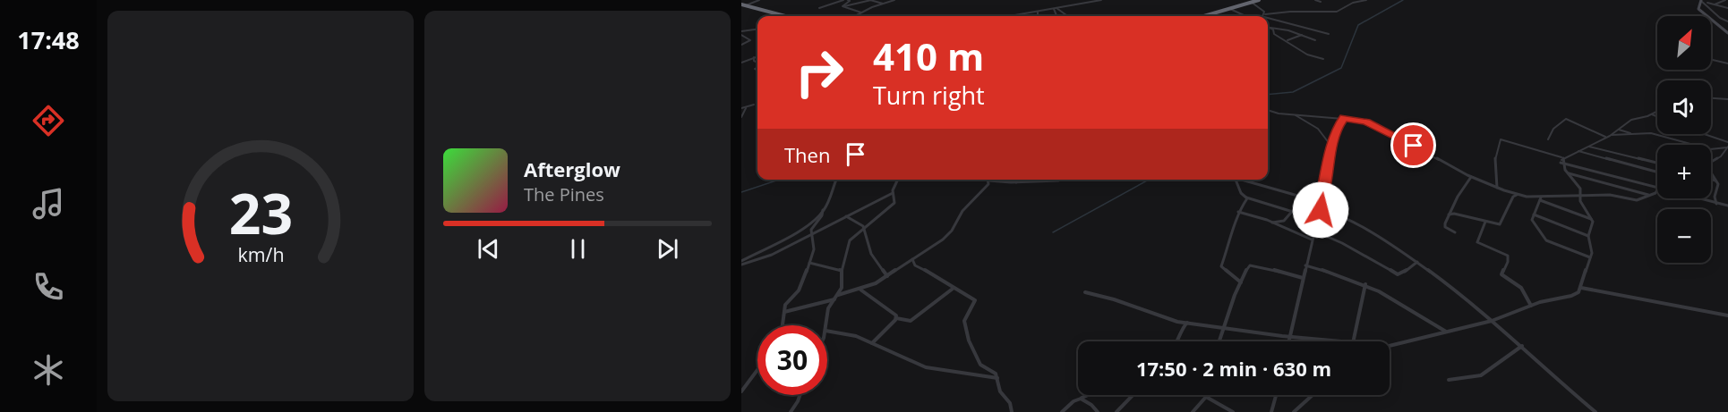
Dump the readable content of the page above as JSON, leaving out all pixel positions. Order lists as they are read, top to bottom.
{
  "north": "top right",
  "page": {
    "tabs": "17:48",
    "map_buttons": ["+", "−"],
    "turn": ["410 m", "Turn right"],
    "then": "Then",
    "song": ["Afterglow", "The Pines"],
    "limit": "30",
    "trip": "17:50 · 2 min · 630 m",
    "gauge": ["23", "km/h"]
  }
}
